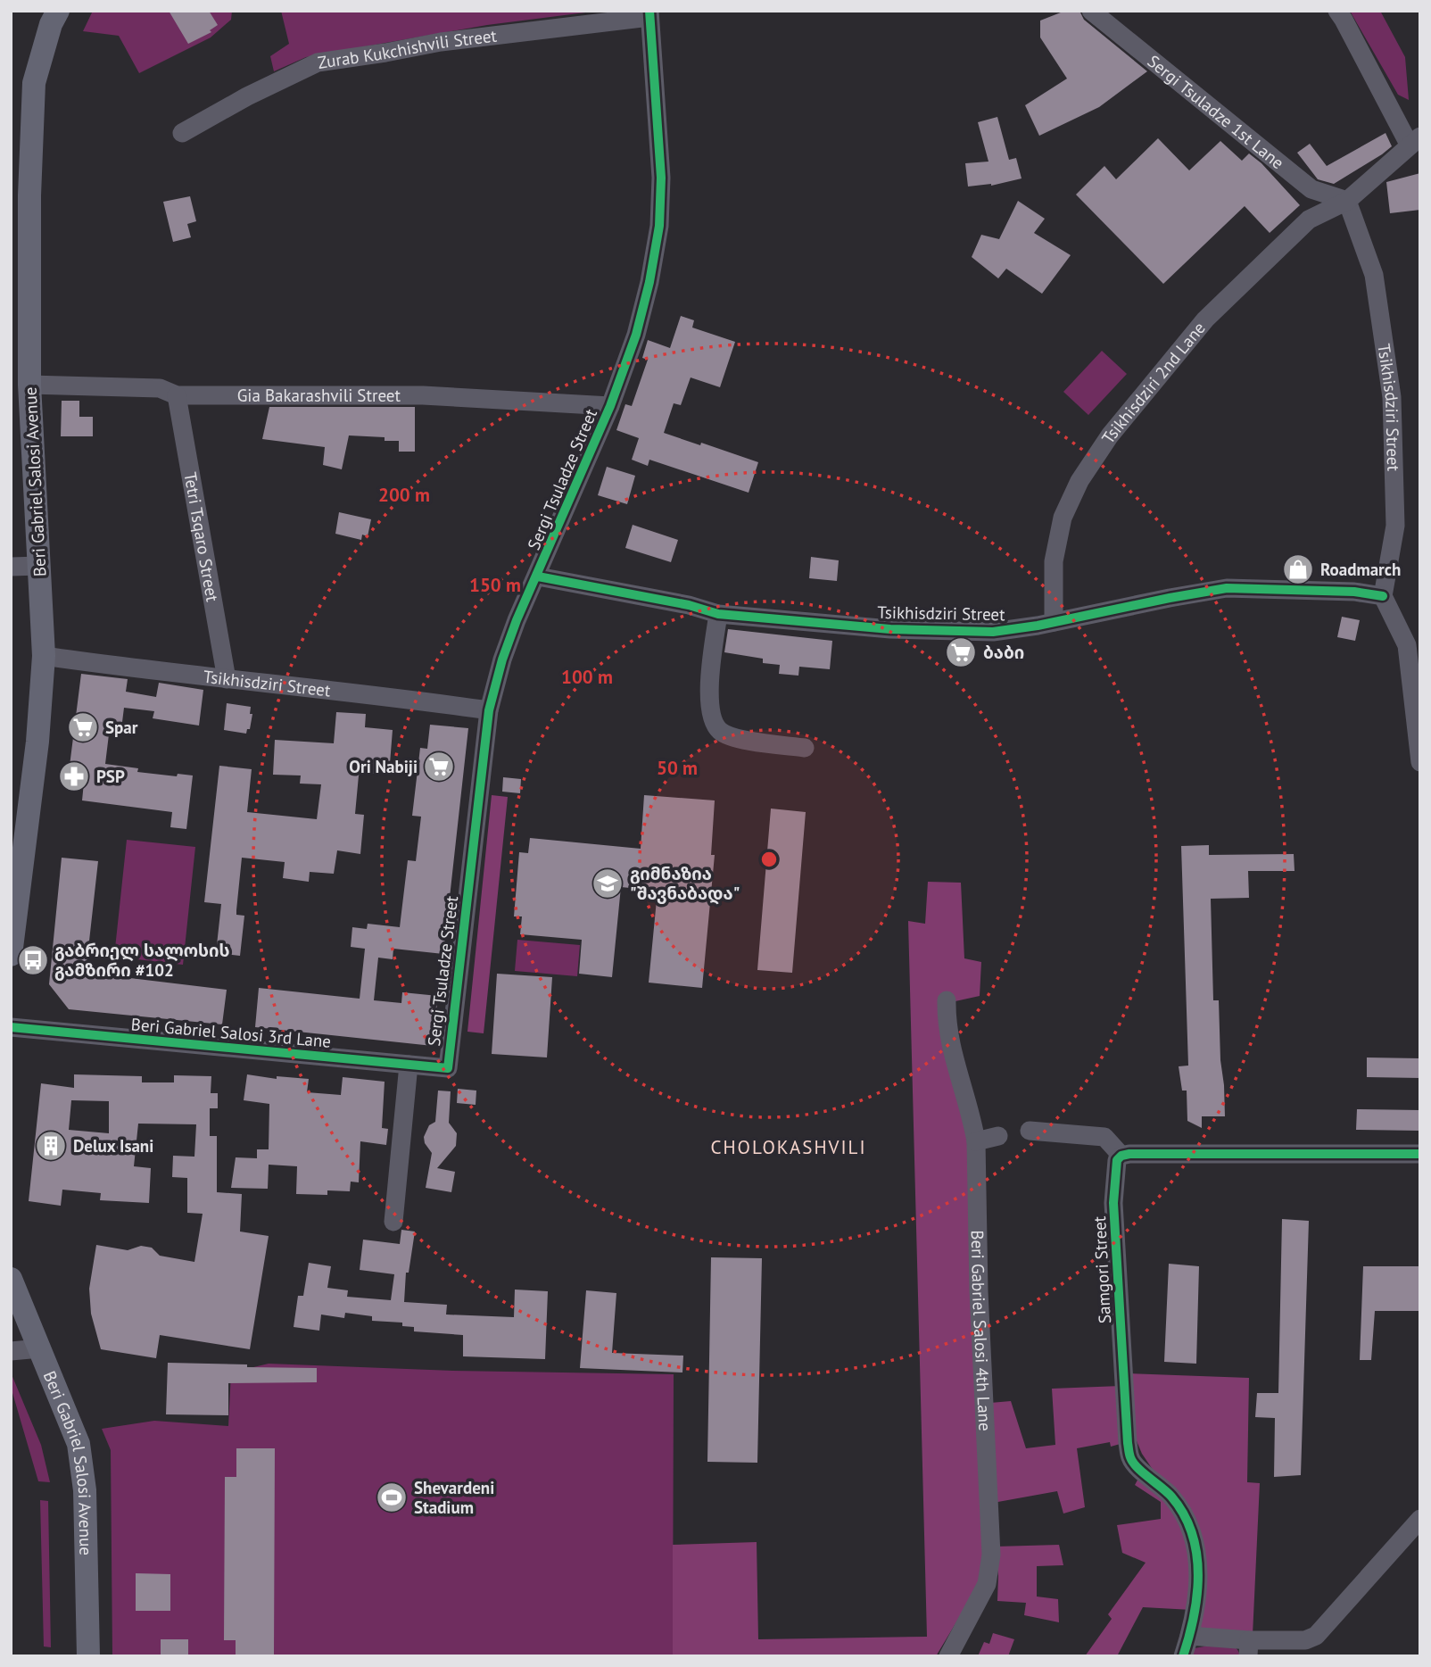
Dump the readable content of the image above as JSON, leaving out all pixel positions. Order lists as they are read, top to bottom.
{
  "streets": {
    "main road": ["Beri Gabriel Salosi Avenue"],
    "street": [
      "Zurab Kukchishvili Street",
      "Sergi Tsuladze 1st Lane",
      "Tsikhisdziri 2nd Lane",
      "Gia Bakarashvili Street",
      "Tsikhisdziri Street",
      "Sergi Tsuladze Street",
      "Tetri Tsqaro Street",
      "Beri Gabriel Salosi 3rd Lane",
      "Samgori Street",
      "Beri Gabriel Salosi 4th Lane"
    ]
  },
  "crossings": [
    ["Zurab Kukchishvili Street", "Sergi Tsuladze Street"],
    ["Sergi Tsuladze 1st Lane", "Tsikhisdziri 2nd Lane"],
    ["Sergi Tsuladze 1st Lane", "Tsikhisdziri Street"],
    ["Tsikhisdziri 2nd Lane", "Tsikhisdziri Street"],
    ["Gia Bakarashvili Street", "Sergi Tsuladze Street"],
    ["Gia Bakarashvili Street", "Beri Gabriel Salosi Avenue"],
    ["Gia Bakarashvili Street", "Tetri Tsqaro Street"],
    ["Tsikhisdziri Street", "Sergi Tsuladze Street"],
    ["Tsikhisdziri Street", "Beri Gabriel Salosi Avenue"],
    ["Tsikhisdziri Street", "Tetri Tsqaro Street"],
    ["Sergi Tsuladze Street", "Beri Gabriel Salosi 3rd Lane"]
  ],
  "districts": ["CHOLOKASHVILI"],
  "places": {
    "shop": ["Roadmarch"],
    "supermarket": ["ბაბი", "Spar", "Ori Nabiji"],
    "pharmacy": ["PSP"],
    "school or university": ["გიმნაზია \"შავნაბადა\""],
    "bus stop": ["გაბრიელ სალოსის გამზირი #102"],
    "building": ["Delux Isani"],
    "sports": ["Shevardeni Stadium"]
  },
  "rings": [
    "200 m",
    "150 m",
    "100 m",
    "50 m"
  ]
}
